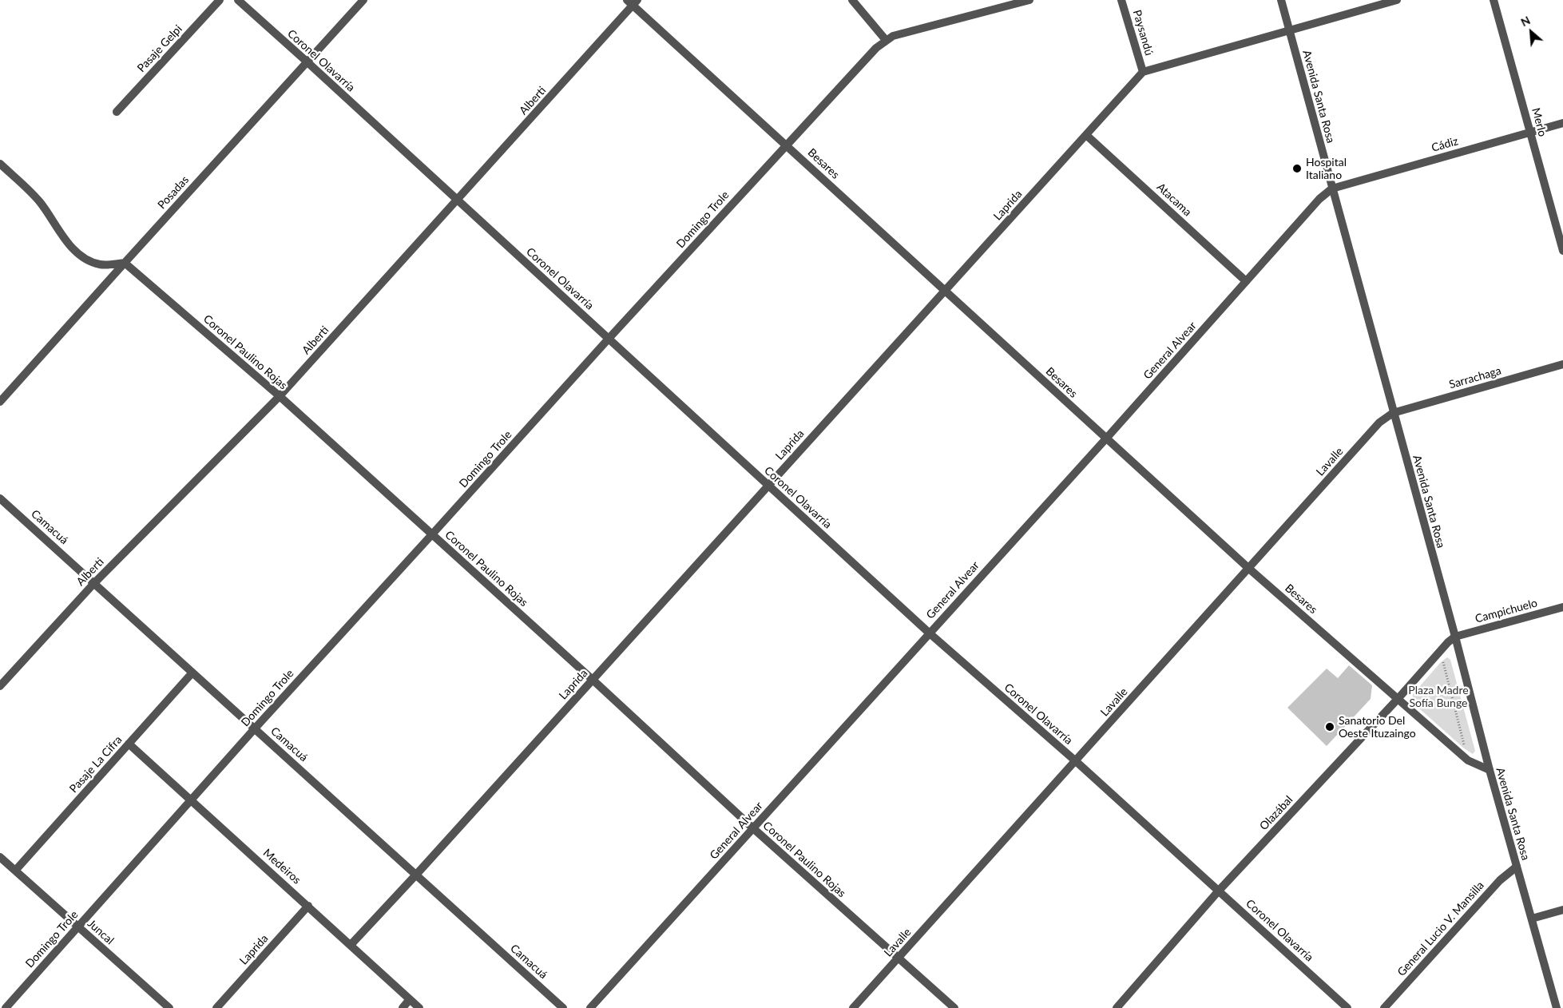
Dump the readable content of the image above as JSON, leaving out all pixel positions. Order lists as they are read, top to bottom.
{
  "streets": {
    "street": [
      "Paysandú",
      "Pasaje Gelpi",
      "Coronel Olavarría",
      "Avenida Santa Rosa",
      "Alberti",
      "Merlo",
      "Cádiz",
      "Besares",
      "Posadas",
      "Atacama",
      "Laprida",
      "Domingo Trole",
      "General Alvear",
      "Coronel Paulino Rojas",
      "Sarrachaga",
      "Lavalle",
      "Camacuá",
      "Campichuelo",
      "Pasaje La Cifra",
      "Olazábal",
      "Medeiros",
      "General Lucio V. Mansilla",
      "Juncal"
    ]
  },
  "crossings": [
    ["Paysandú", "Laprida"],
    ["Coronel Olavarría", "Alberti"],
    ["Coronel Olavarría", "Posadas"],
    ["Coronel Olavarría", "Laprida"],
    ["Coronel Olavarría", "Domingo Trole"],
    ["Coronel Olavarría", "General Alvear"],
    ["Coronel Olavarría", "Lavalle"],
    ["Coronel Olavarría", "Olazábal"],
    ["Avenida Santa Rosa", "Cádiz"],
    ["Avenida Santa Rosa", "Besares"],
    ["Avenida Santa Rosa", "General Alvear"],
    ["Avenida Santa Rosa", "Sarrachaga"],
    ["Avenida Santa Rosa", "Lavalle"],
    ["Avenida Santa Rosa", "Campichuelo"],
    ["Avenida Santa Rosa", "Olazábal"],
    ["Avenida Santa Rosa", "General Lucio V. Mansilla"],
    ["Alberti", "Besares"],
    ["Alberti", "Coronel Paulino Rojas"],
    ["Alberti", "Camacuá"],
    ["Merlo", "Cádiz"],
    ["Cádiz", "General Alvear"],
    ["Besares", "Laprida"],
    ["Besares", "Domingo Trole"],
    ["Besares", "General Alvear"],
    ["Besares", "Lavalle"],
    ["Besares", "Olazábal"],
    ["Posadas", "Coronel Paulino Rojas"],
    ["Atacama", "Laprida"],
    ["Atacama", "General Alvear"],
    ["Laprida", "Coronel Paulino Rojas"],
    ["Laprida", "Camacuá"],
    ["Laprida", "Medeiros"],
    ["Domingo Trole", "Coronel Paulino Rojas"],
    ["Domingo Trole", "Camacuá"],
    ["Domingo Trole", "Medeiros"],
    ["Domingo Trole", "Juncal"],
    ["General Alvear", "Coronel Paulino Rojas"],
    ["Coronel Paulino Rojas", "Lavalle"],
    ["Sarrachaga", "Lavalle"],
    ["Camacuá", "Pasaje La Cifra"],
    ["Campichuelo", "Olazábal"],
    ["Pasaje La Cifra", "Medeiros"],
    ["Pasaje La Cifra", "Juncal"]
  ],
  "parks": ["Plaza Madre Sofía Bunge"],
  "places": ["Hospital Italiano", "Sanatorio Del Oeste Ituzaingo"],
  "north": "top left"
}
